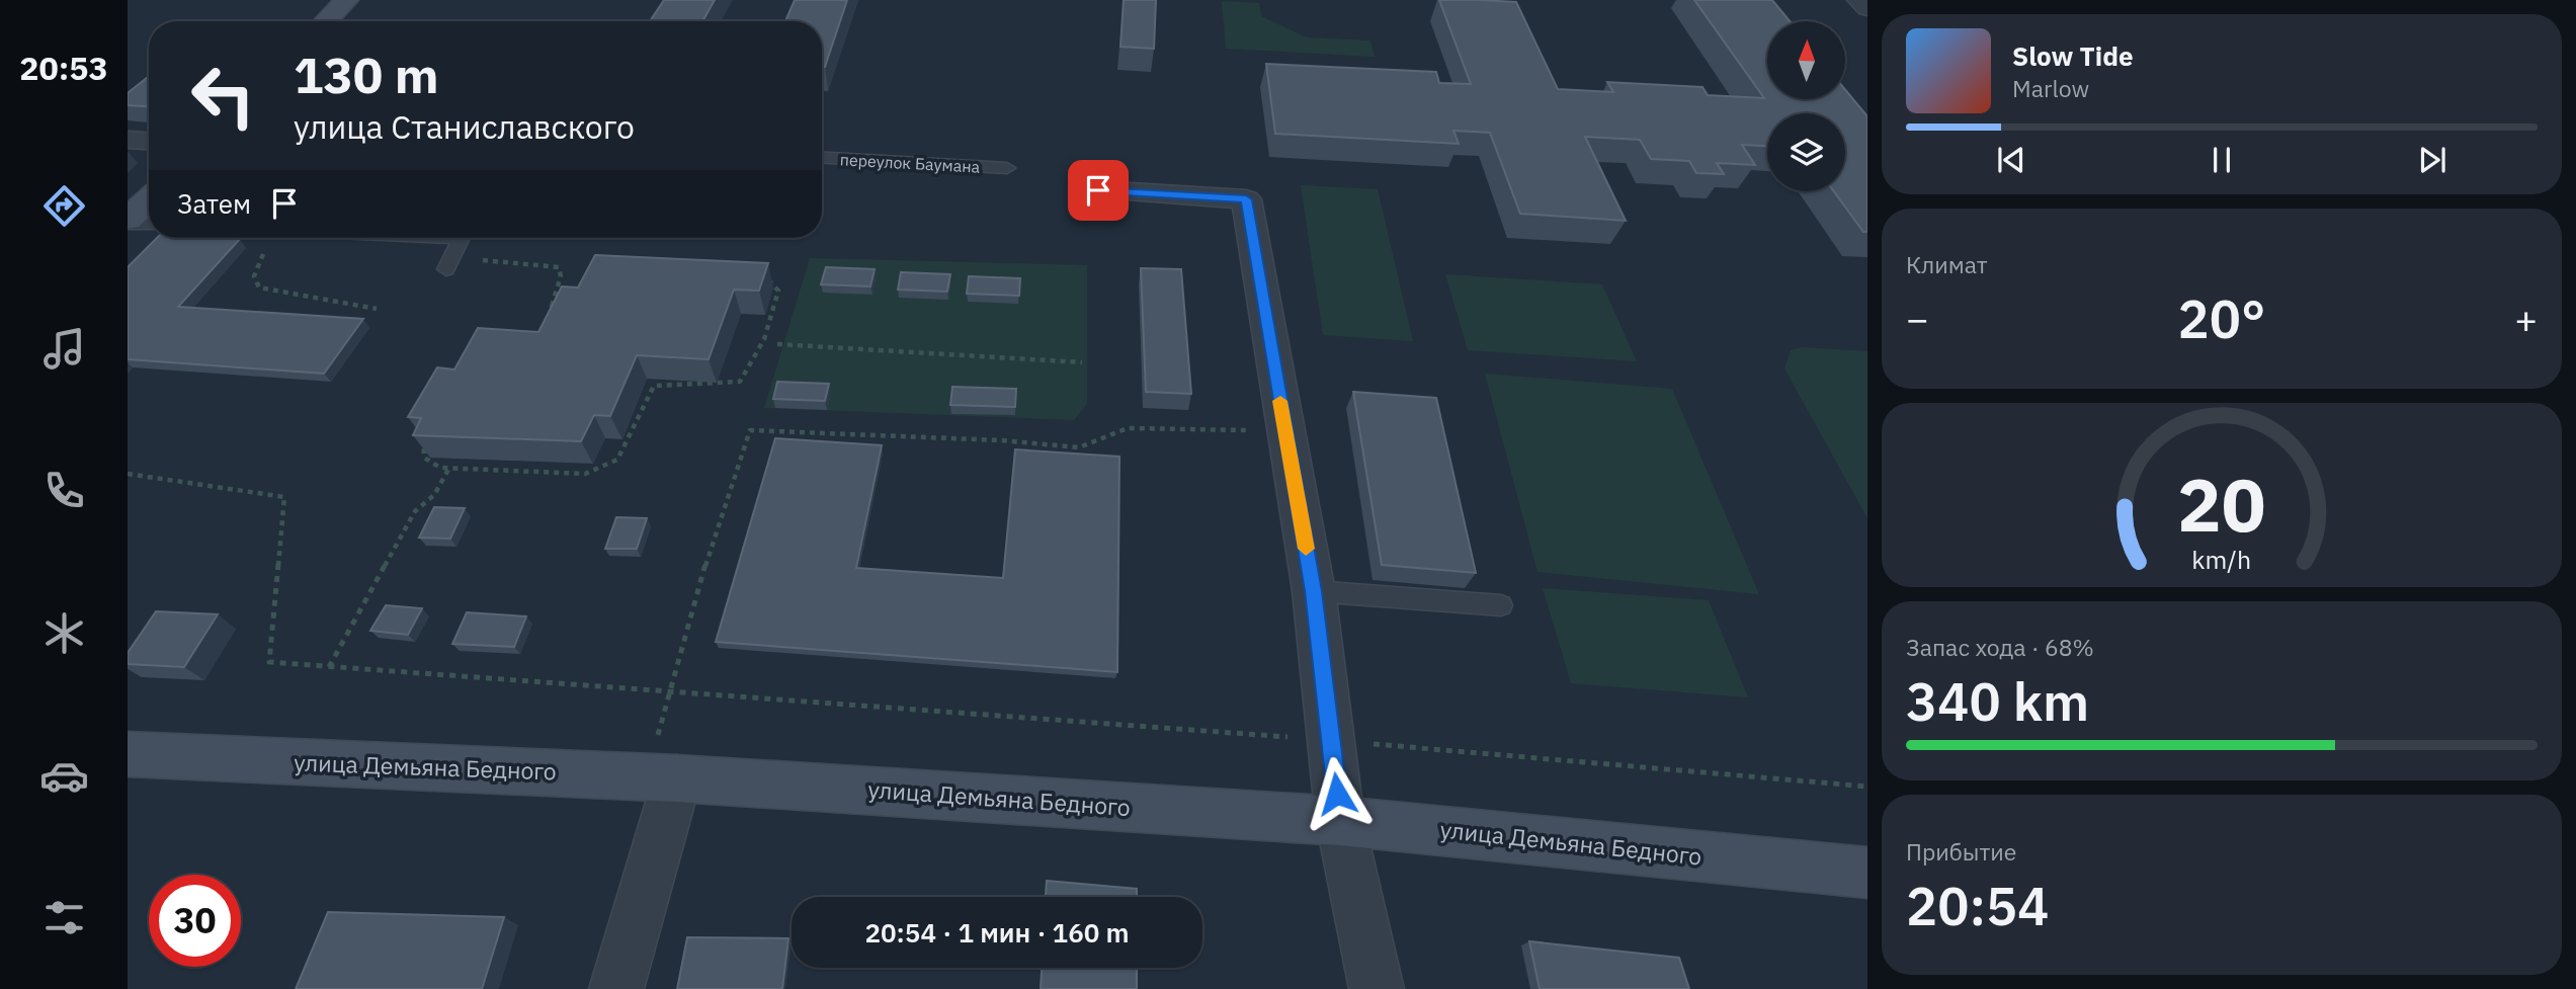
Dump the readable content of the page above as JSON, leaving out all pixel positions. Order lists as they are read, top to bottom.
{
  "streets": {
    "street": ["улица Демьяна Бедного"],
    "lane": ["переулок Баумана"]
  },
  "north": "top",
  "page": {
    "tabs": "20:53",
    "turn": ["130 m", "улица Станиславского"],
    "song": ["Slow Tide", "Marlow"],
    "then": "Затем",
    "tile": [
      "Климат",
      ["Запас хода · 68%", "340 km"],
      ["Прибытие", "20:54"]
    ],
    "heat": ["−", "20°", "+"],
    "limit": "30",
    "trip": "20:54 · 1 мин · 160 m",
    "gauge": ["20", "km/h"]
  }
}
